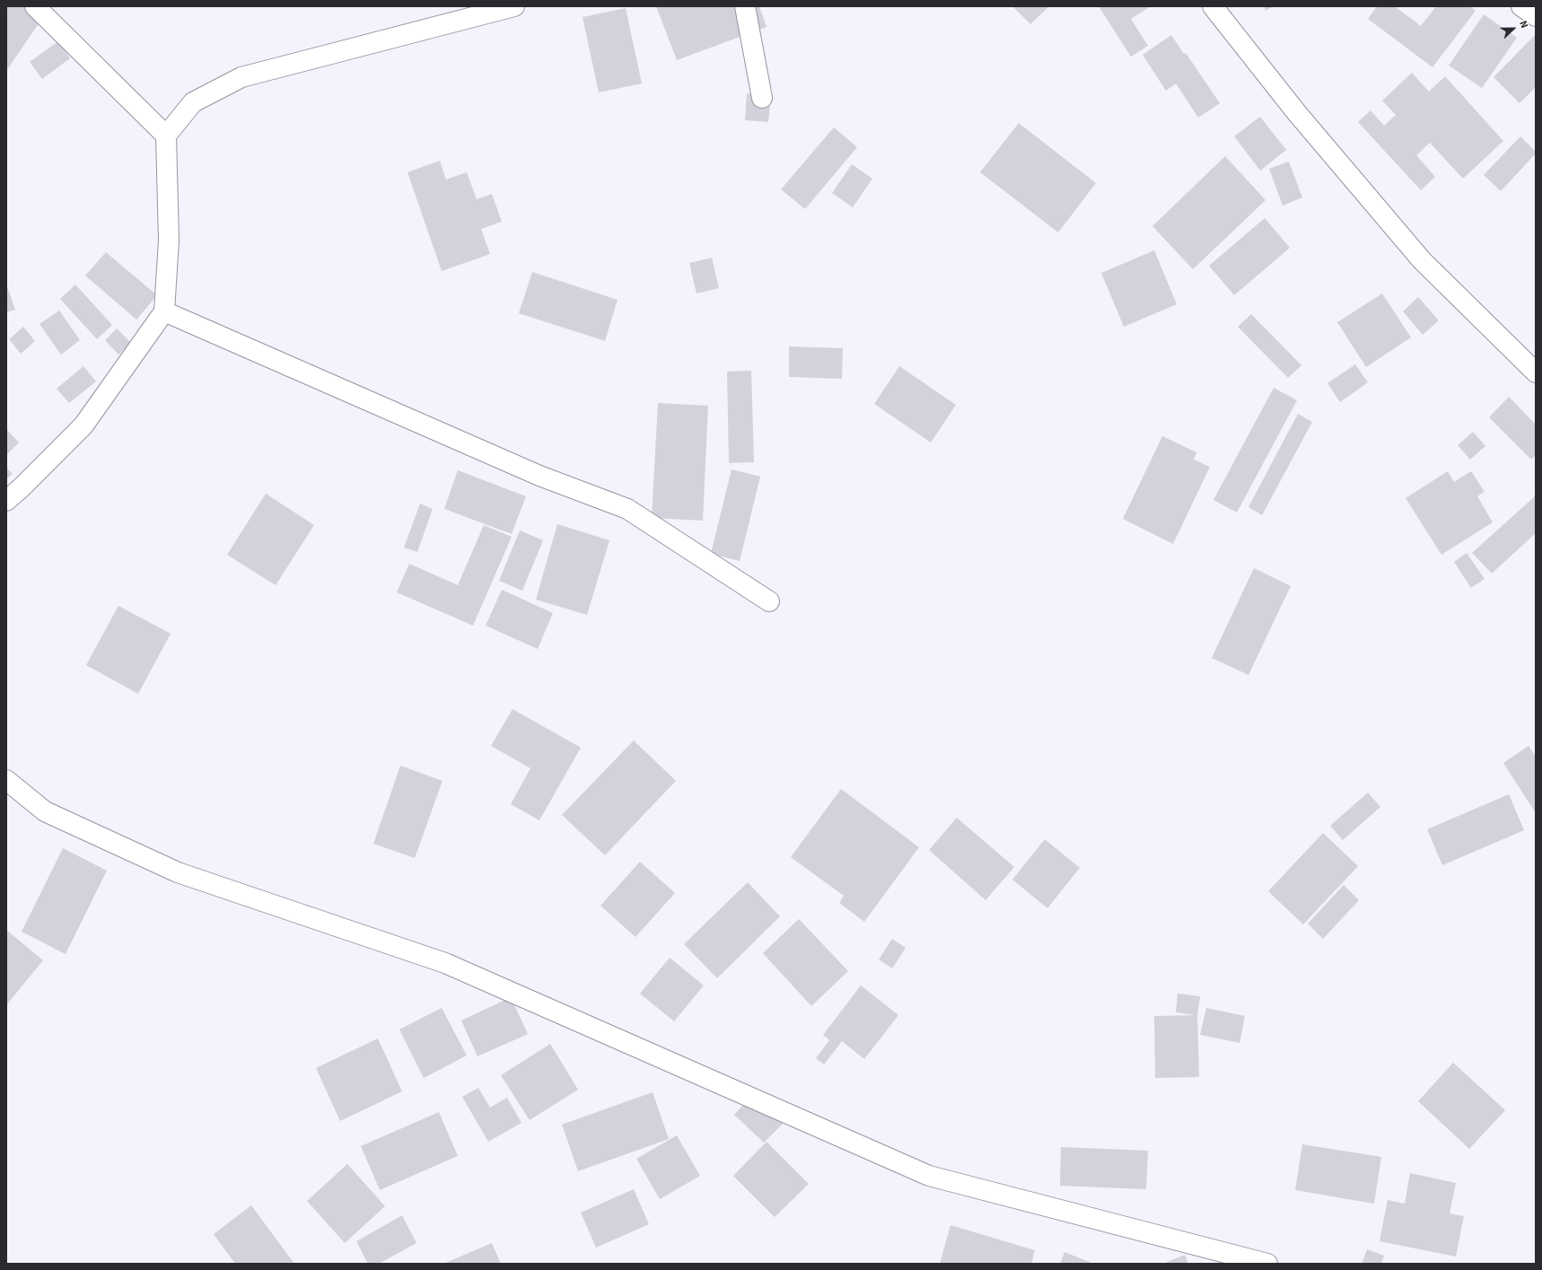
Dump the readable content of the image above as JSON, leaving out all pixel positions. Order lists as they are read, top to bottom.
{
  "north": "right"
}
